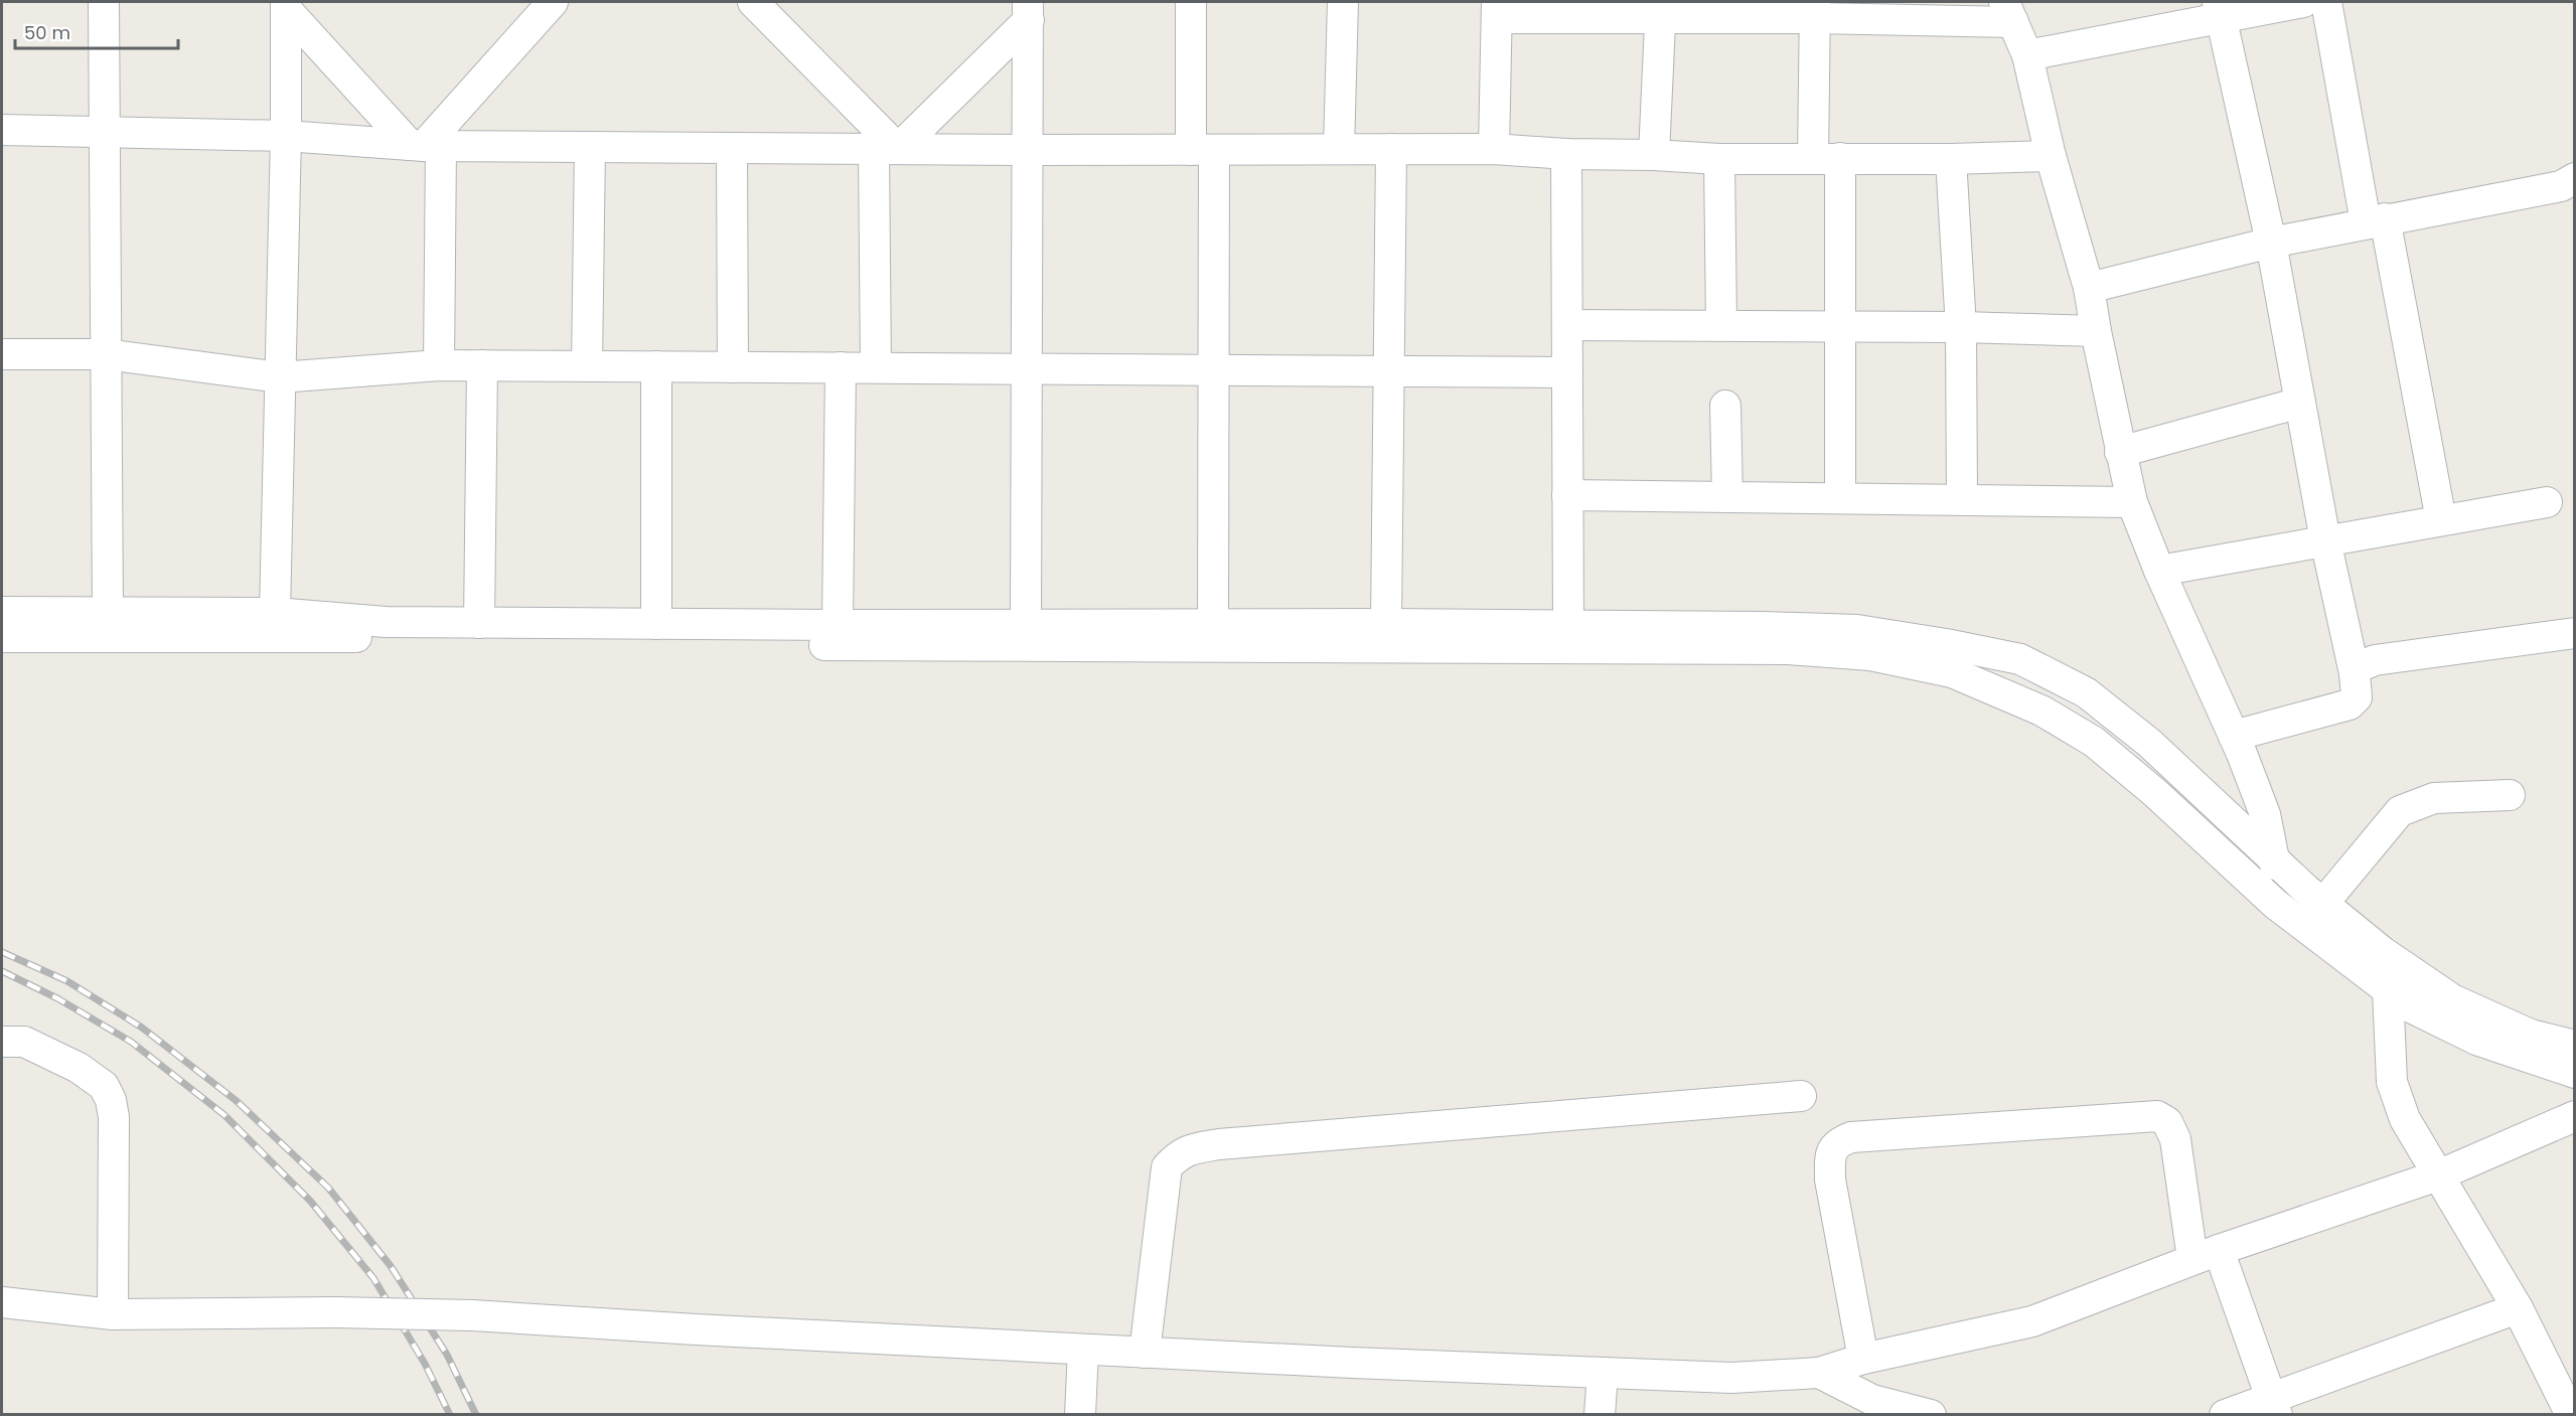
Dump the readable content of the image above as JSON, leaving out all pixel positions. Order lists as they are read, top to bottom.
{
  "scale_bar": "50 m"
}
